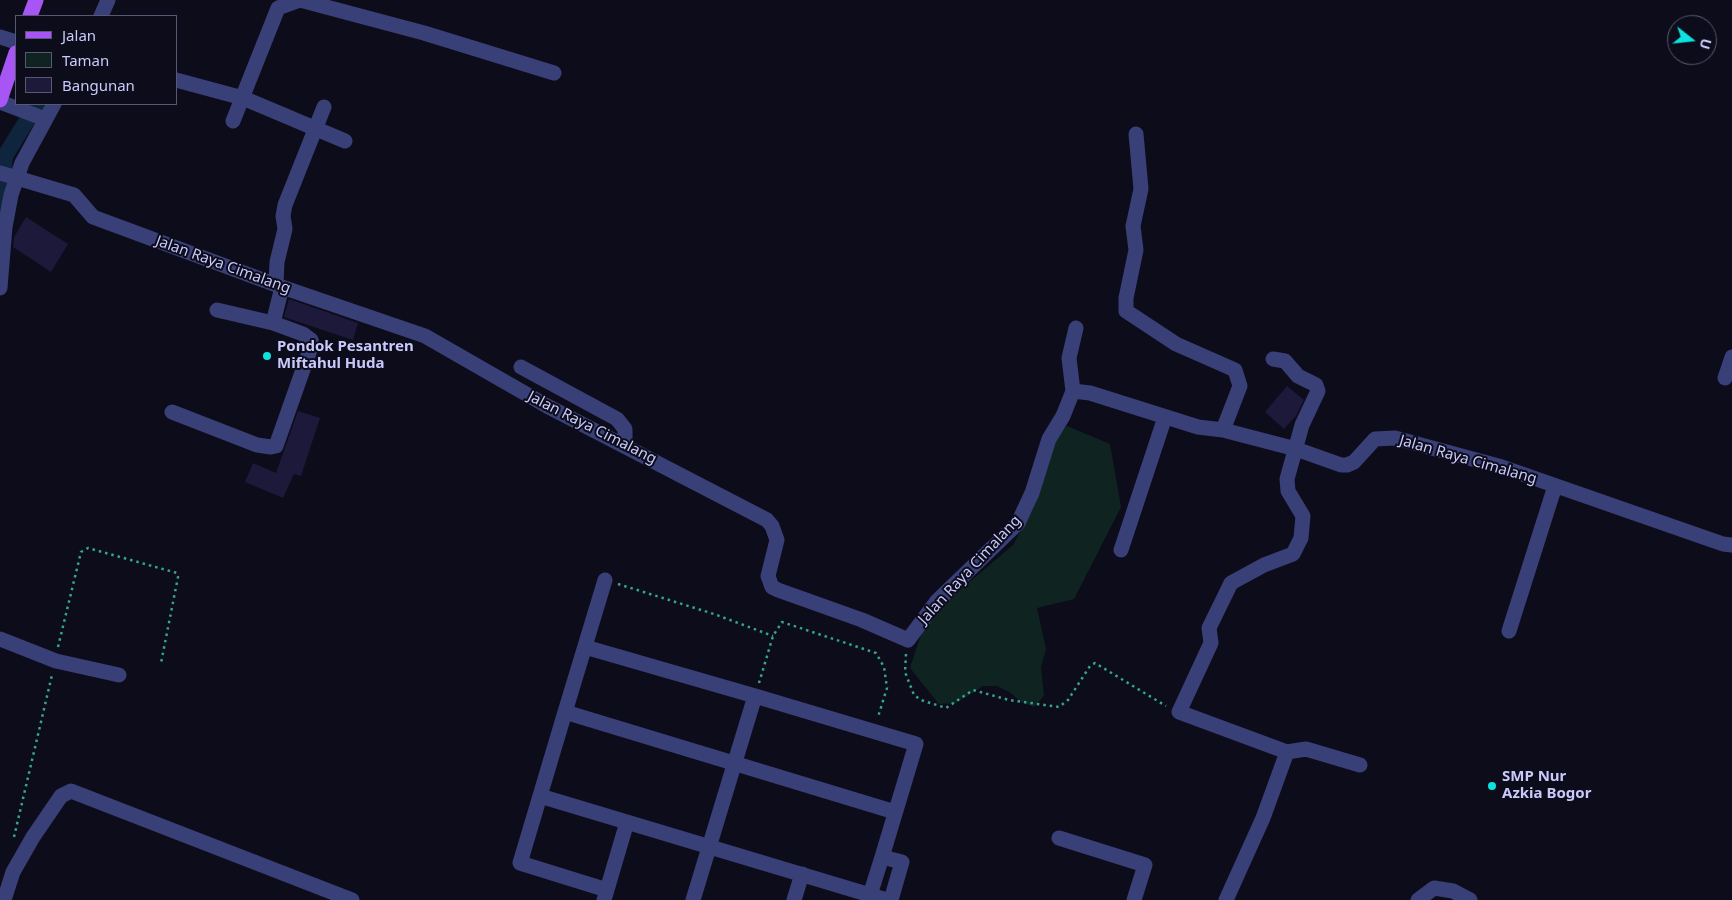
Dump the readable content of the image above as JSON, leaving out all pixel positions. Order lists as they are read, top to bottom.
{
  "streets": {
    "street": ["Jalan Raya Cimalang"]
  },
  "places": ["Pondok Pesantren Miftahul Huda", "SMP Nur Azkia Bogor"],
  "legend": ["Jalan", "Taman", "Bangunan"],
  "north": "right"
}
